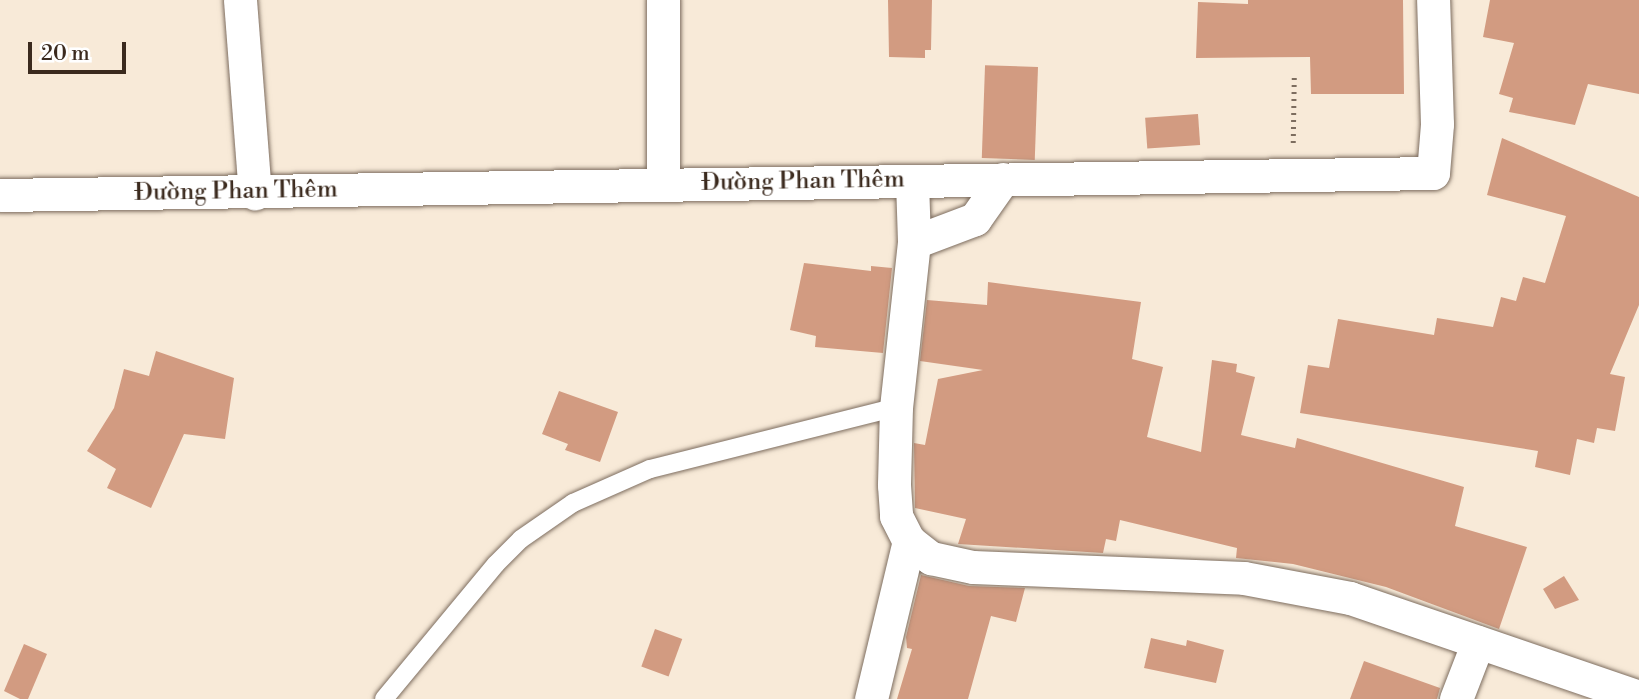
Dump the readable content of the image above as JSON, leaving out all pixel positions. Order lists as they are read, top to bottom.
{
  "streets": {
    "street": ["Đường Phan Thêm"]
  },
  "scale_bar": "20 m"
}
